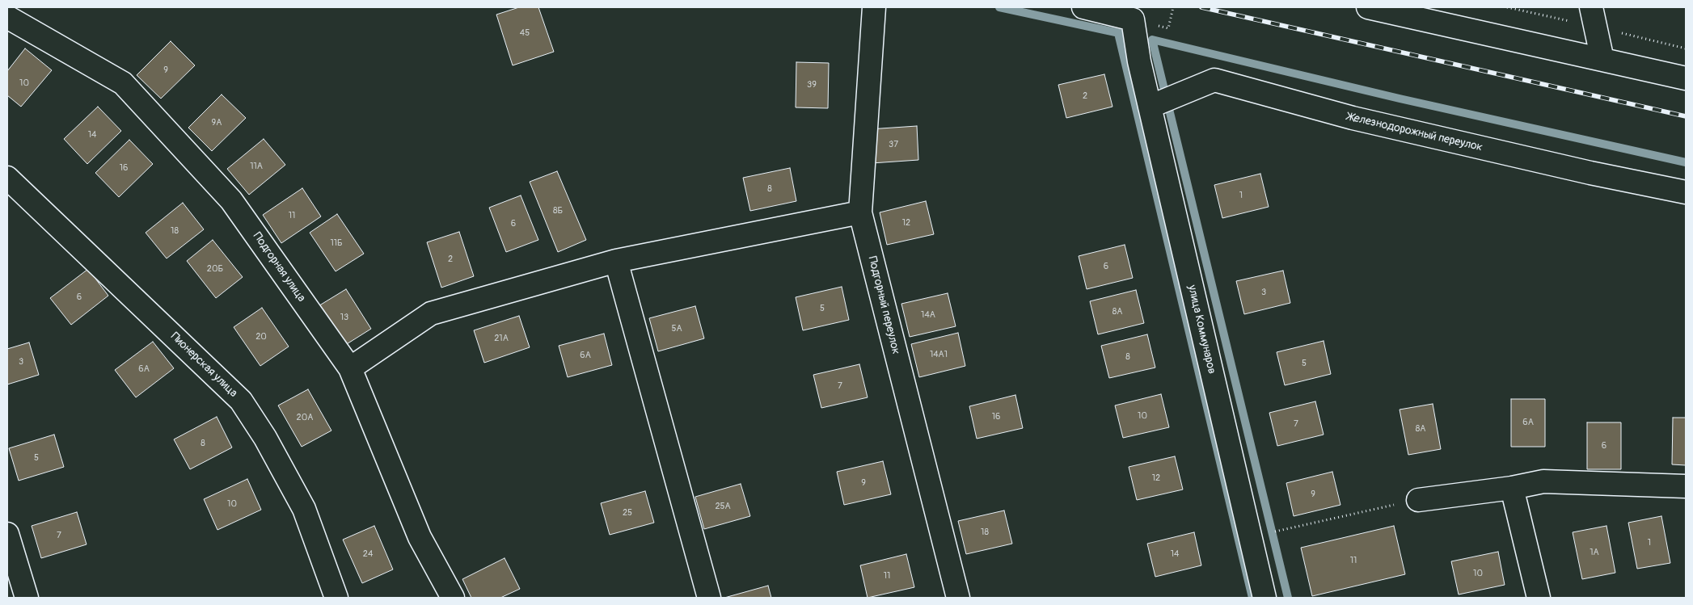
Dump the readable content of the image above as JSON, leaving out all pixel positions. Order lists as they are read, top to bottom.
{
  "streets": {
    "street": [
      "Железнодорожный переулок",
      "Подгорная улица",
      "Подгорный переулок",
      "улица Коммунаров",
      "Пионерская улица"
    ]
  },
  "crossings": [
    ["Железнодорожный переулок", "улица Коммунаров"]
  ],
  "house_numbers": [
    "45",
    "9",
    "10",
    "39",
    "2",
    "9А",
    "14",
    "37",
    "11А",
    "16",
    "8",
    "1",
    "8Б",
    "11",
    "12",
    "6",
    "18",
    "11Б",
    "2",
    "6",
    "20Б",
    "3",
    "6",
    "5",
    "8А",
    "14А",
    "13",
    "5А",
    "20",
    "21А",
    "14А1",
    "6А",
    "8",
    "3",
    "5",
    "6А",
    "7",
    "10",
    "16",
    "20А",
    "6А",
    "7",
    "8А",
    "8",
    "6",
    "5",
    "12",
    "9",
    "9",
    "10",
    "25А",
    "25",
    "18",
    "7",
    "1",
    "1А",
    "24",
    "14",
    "11",
    "10",
    "11"
  ]
}
